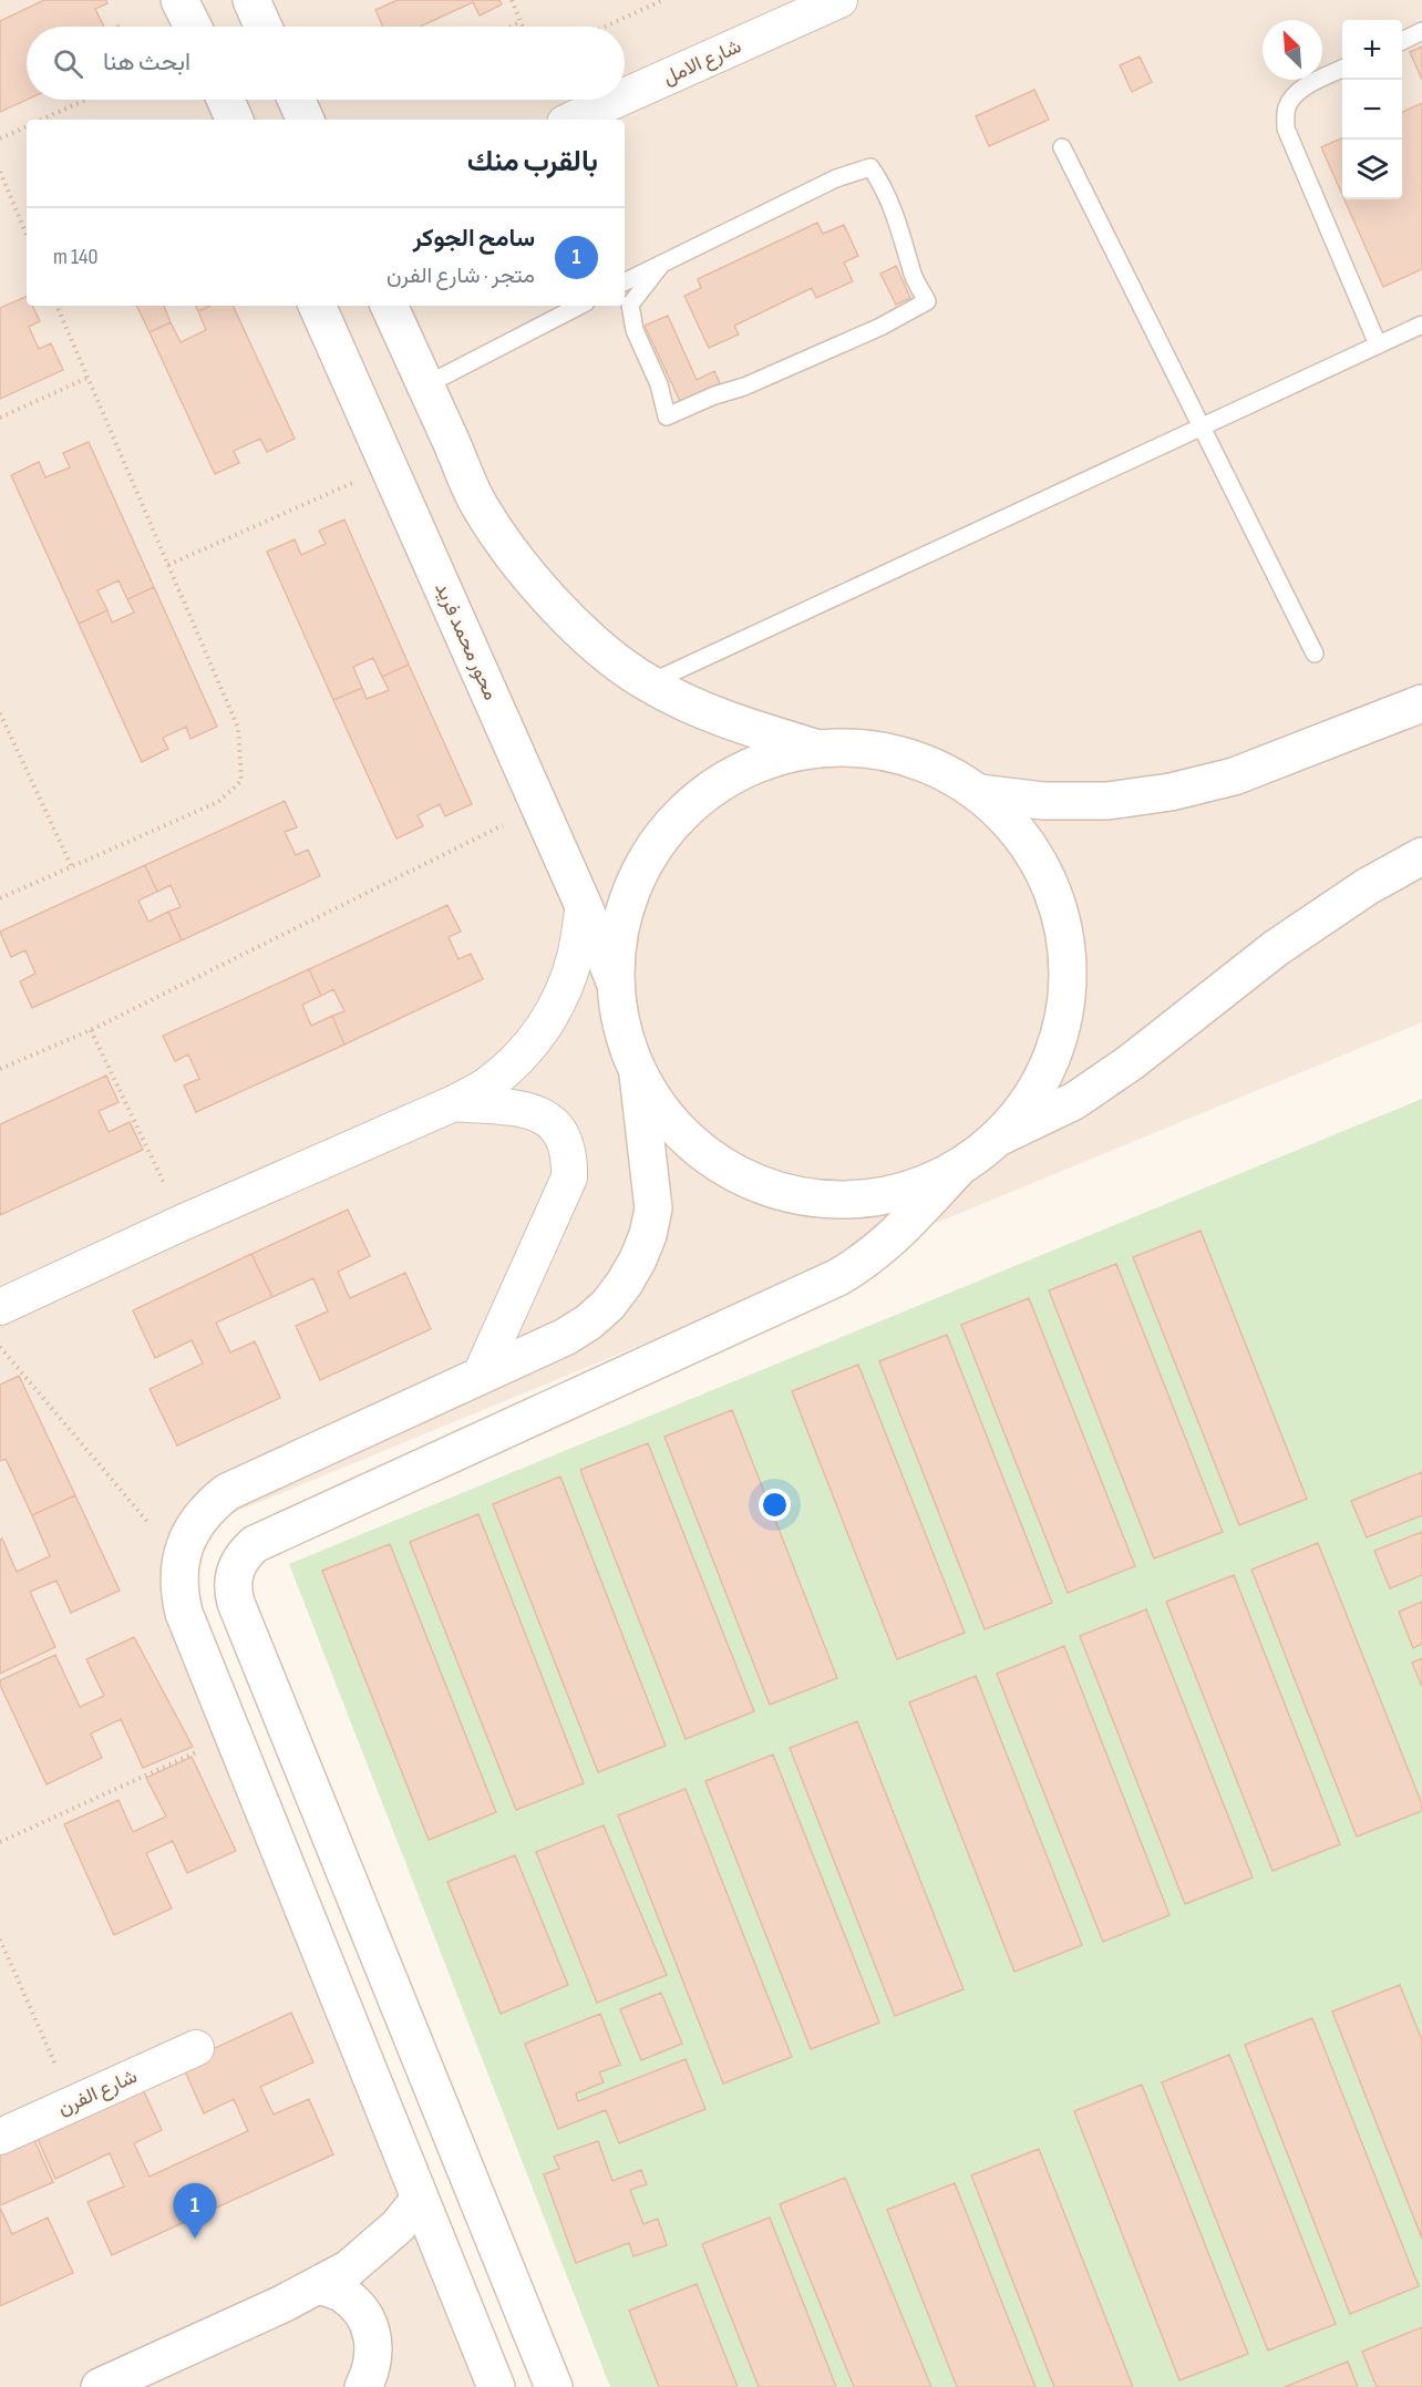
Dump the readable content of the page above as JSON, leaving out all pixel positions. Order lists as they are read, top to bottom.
{
  "streets": {
    "main road": ["محور محمد فريد"],
    "street": ["شارع الامل", "شارع الفرن"]
  },
  "north": "top left",
  "page": {
    "map_buttons": ["+", "−"],
    "search": "ابحث هنا",
    "heading": "بالقرب منك",
    "list": [
      {
        "mark": "1",
        "name": "سامح الجوكر",
        "note": "متجر · شارع الفرن",
        "value": "140 m"
      }
    ],
    "pins": "1"
  }
}
